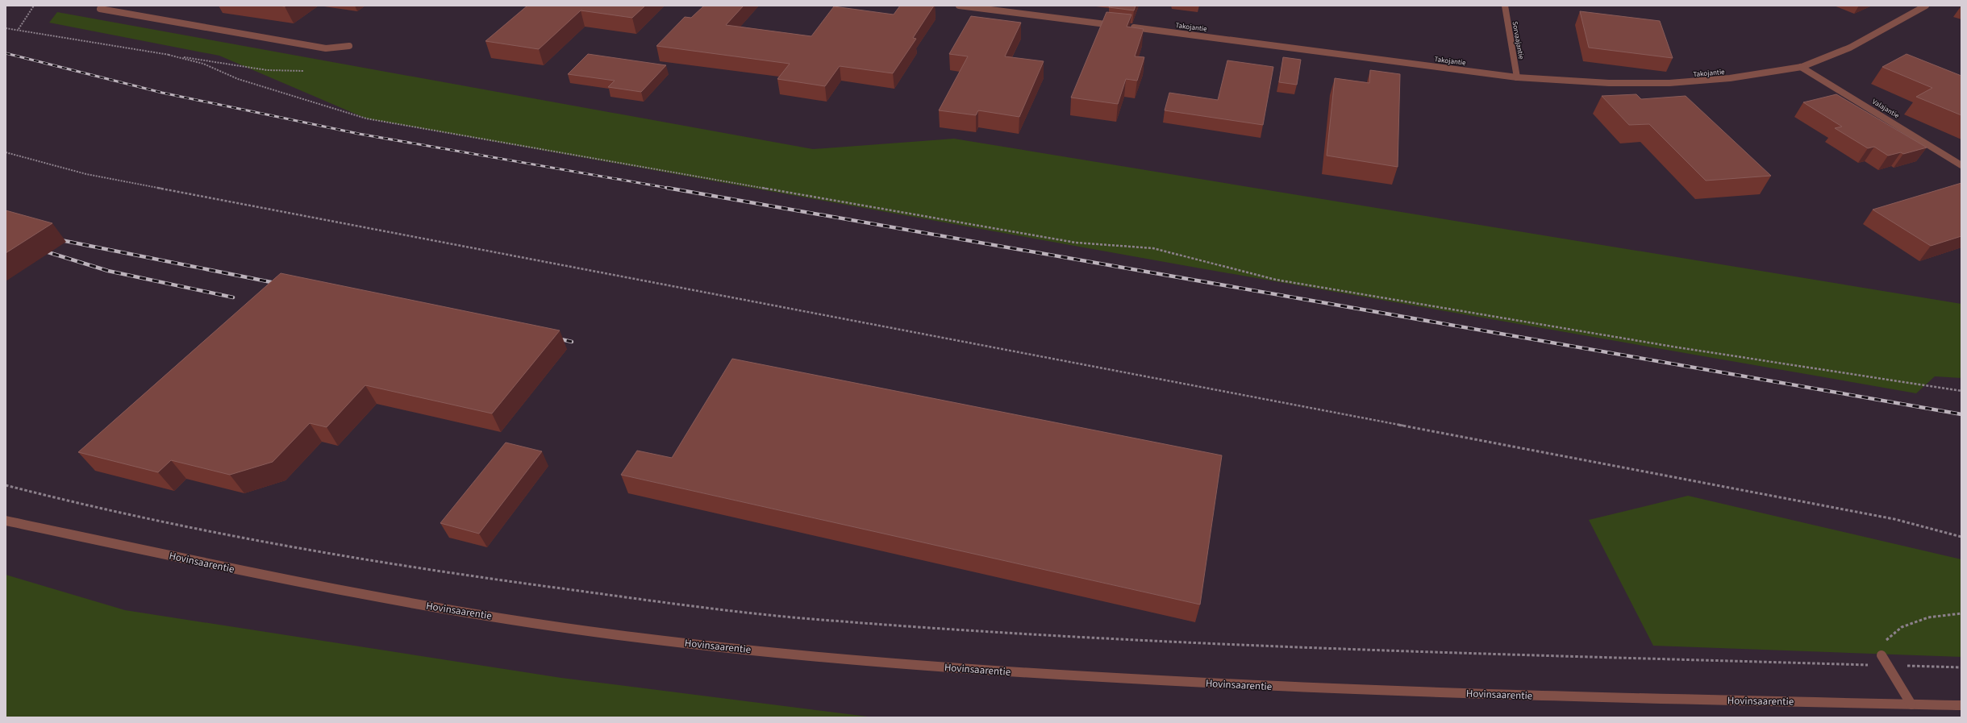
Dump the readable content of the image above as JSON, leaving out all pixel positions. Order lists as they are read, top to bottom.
{
  "streets": {
    "street": [
      "Takojantie",
      "Sorvaajantie",
      "Valajantie",
      "Hovinsaarentie"
    ]
  },
  "crossings": [
    ["Takojantie", "Sorvaajantie"],
    ["Takojantie", "Valajantie"]
  ]
}
